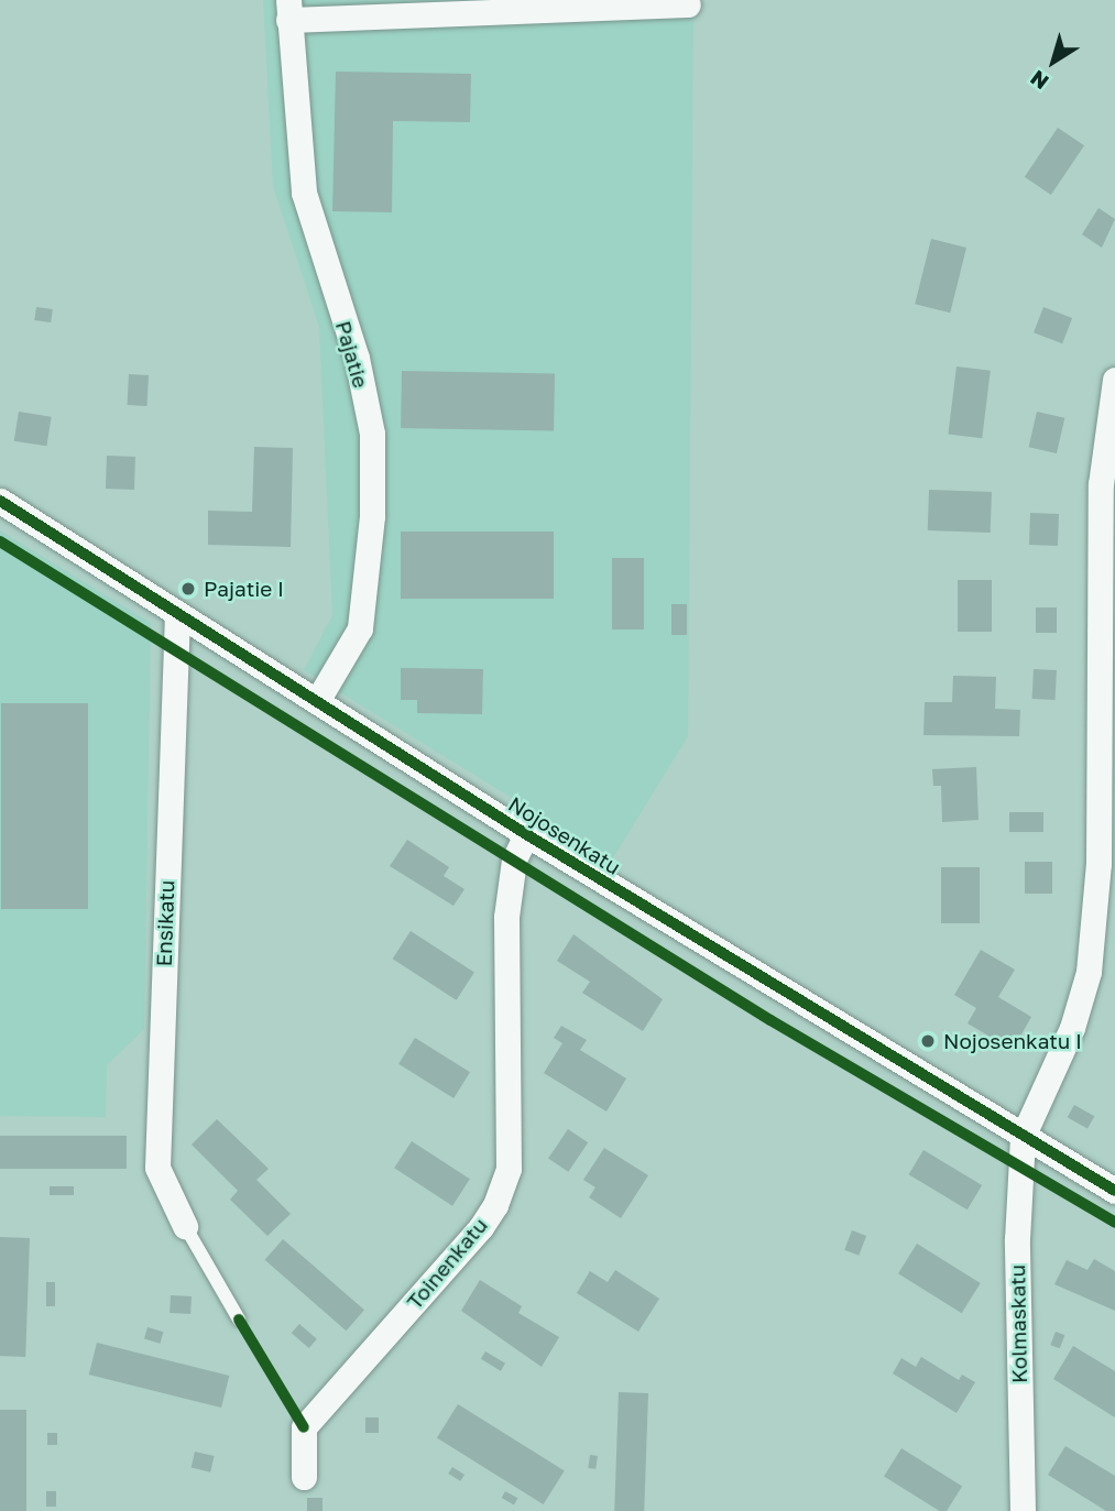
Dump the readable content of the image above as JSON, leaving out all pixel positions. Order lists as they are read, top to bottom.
{
  "streets": {
    "street": [
      "Pajatie",
      "Nojosenkatu",
      "Ensikatu",
      "Toinenkatu",
      "Kolmaskatu"
    ]
  },
  "crossings": [
    ["Pajatie", "Nojosenkatu"],
    ["Nojosenkatu", "Ensikatu"],
    ["Nojosenkatu", "Toinenkatu"],
    ["Nojosenkatu", "Kolmaskatu"]
  ],
  "places": ["Pajatie I", "Nojosenkatu I"],
  "north": "bottom left"
}
